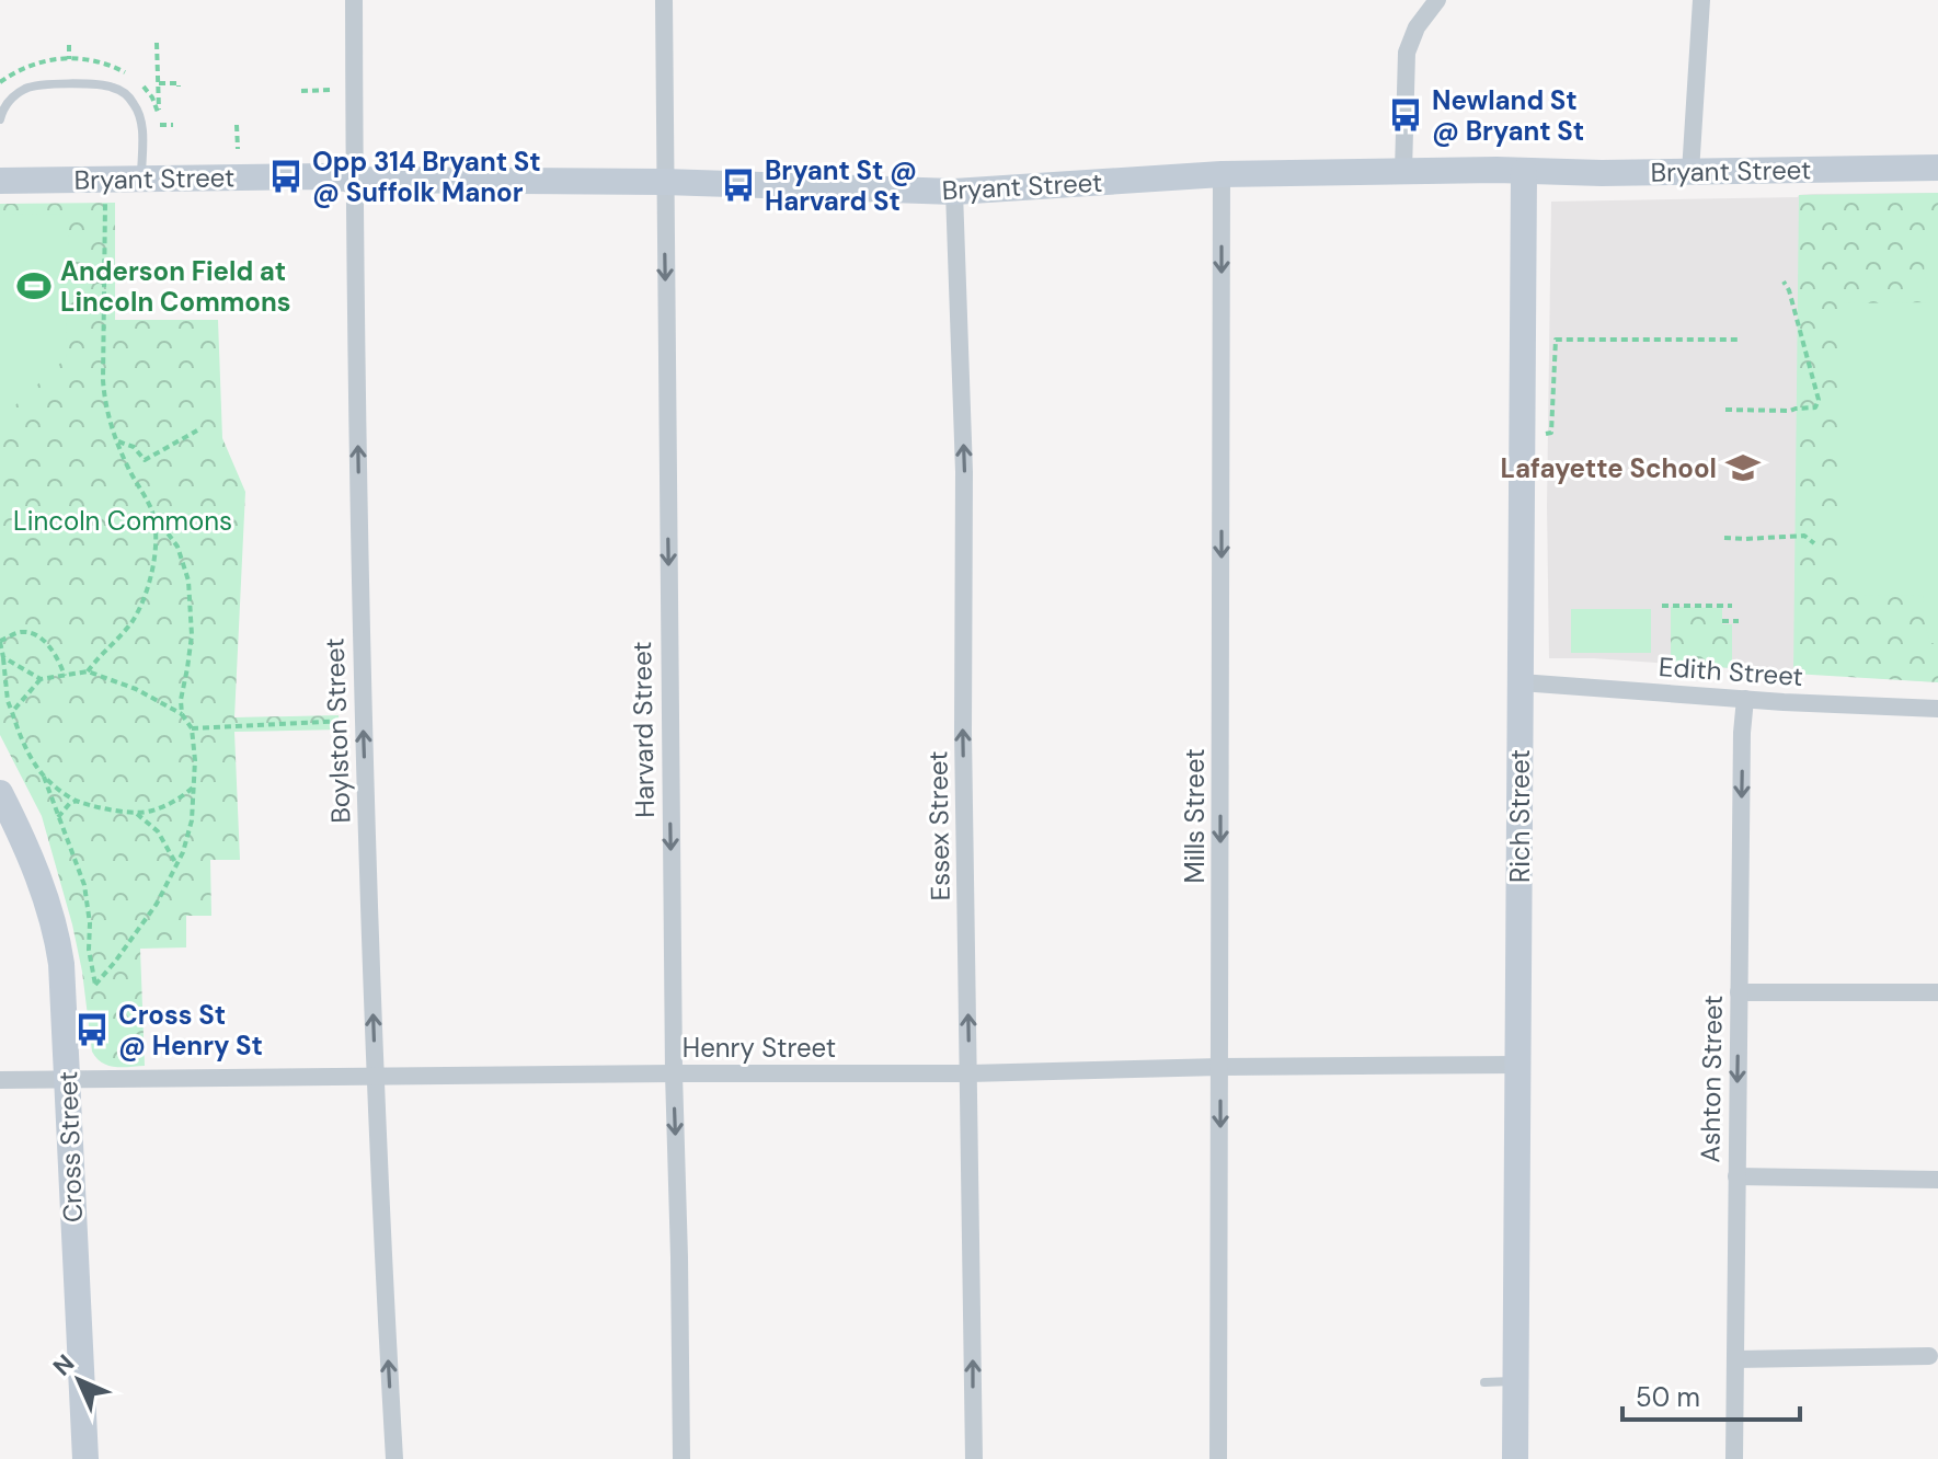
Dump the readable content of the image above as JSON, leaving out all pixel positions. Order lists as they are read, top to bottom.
{
  "streets": {
    "main road": ["Bryant Street", "Rich Street", "Cross Street"],
    "street": [
      "Edith Street",
      "Harvard Street",
      "Boylston Street",
      "Mills Street",
      "Essex Street",
      "Henry Street",
      "Ashton Street"
    ]
  },
  "crossings": [
    ["Bryant Street", "Harvard Street"],
    ["Bryant Street", "Boylston Street"],
    ["Bryant Street", "Mills Street"],
    ["Bryant Street", "Rich Street"],
    ["Bryant Street", "Essex Street"],
    ["Edith Street", "Rich Street"],
    ["Edith Street", "Ashton Street"],
    ["Harvard Street", "Henry Street"],
    ["Boylston Street", "Henry Street"],
    ["Mills Street", "Henry Street"],
    ["Rich Street", "Henry Street"],
    ["Essex Street", "Henry Street"],
    ["Henry Street", "Cross Street"]
  ],
  "one_way": [
    "Harvard Street",
    "Boylston Street",
    "Mills Street",
    "Essex Street",
    "Ashton Street"
  ],
  "parks": ["Lincoln Commons"],
  "places": {
    "bus stop": [
      "Newland St @ Bryant St",
      "Opp 314 Bryant St @ Suffolk Manor",
      "Bryant St @ Harvard St",
      "Cross St @ Henry St"
    ],
    "sports": ["Anderson Field at Lincoln Commons"],
    "school or university": ["Lafayette School"]
  },
  "scale_bar": "50 m",
  "north": "top left"
}
